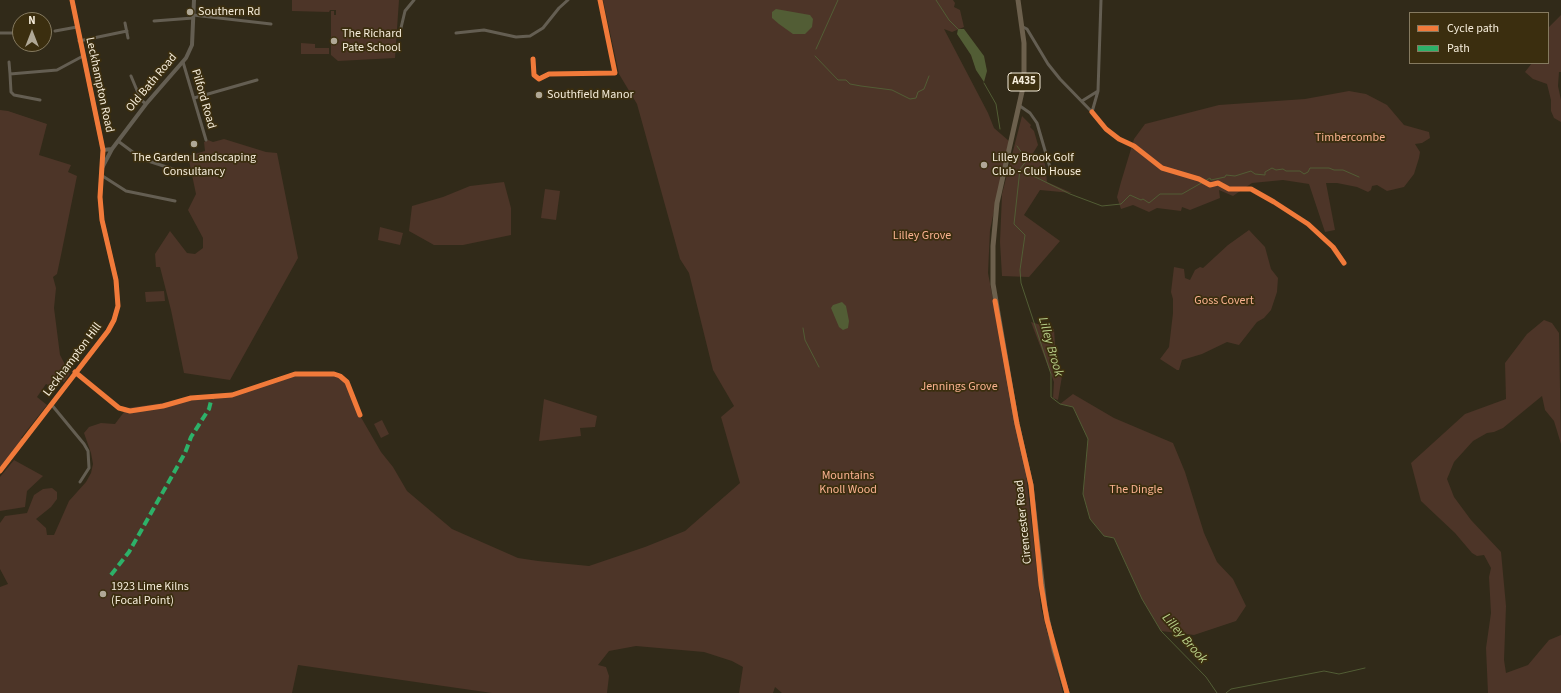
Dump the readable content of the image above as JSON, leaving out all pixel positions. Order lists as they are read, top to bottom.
{
  "streets": {
    "main road": ["A435", "Cirencester Road"],
    "street": [
      "Old Bath Road",
      "Leckhampton Road",
      "Pilford Road",
      "Leckhampton Hill"
    ]
  },
  "crossings": [
    ["Old Bath Road", "Leckhampton Road"],
    ["Old Bath Road", "Pilford Road"],
    ["Leckhampton Road", "Leckhampton Hill"]
  ],
  "water": ["Lilley Brook"],
  "parks": [
    "Timbercombe",
    "Lilley Grove",
    "Goss Covert",
    "Jennings Grove",
    "Mountains Knoll Wood",
    "The Dingle"
  ],
  "places": [
    "Southern Rd",
    "The Richard Pate School",
    "Southfield Manor",
    "The Garden Landscaping Consultancy",
    "Lilley Brook Golf Club - Club House",
    "1923 Lime Kilns (Focal Point)"
  ],
  "legend": ["Cycle path", "Path"],
  "north": "top"
}
